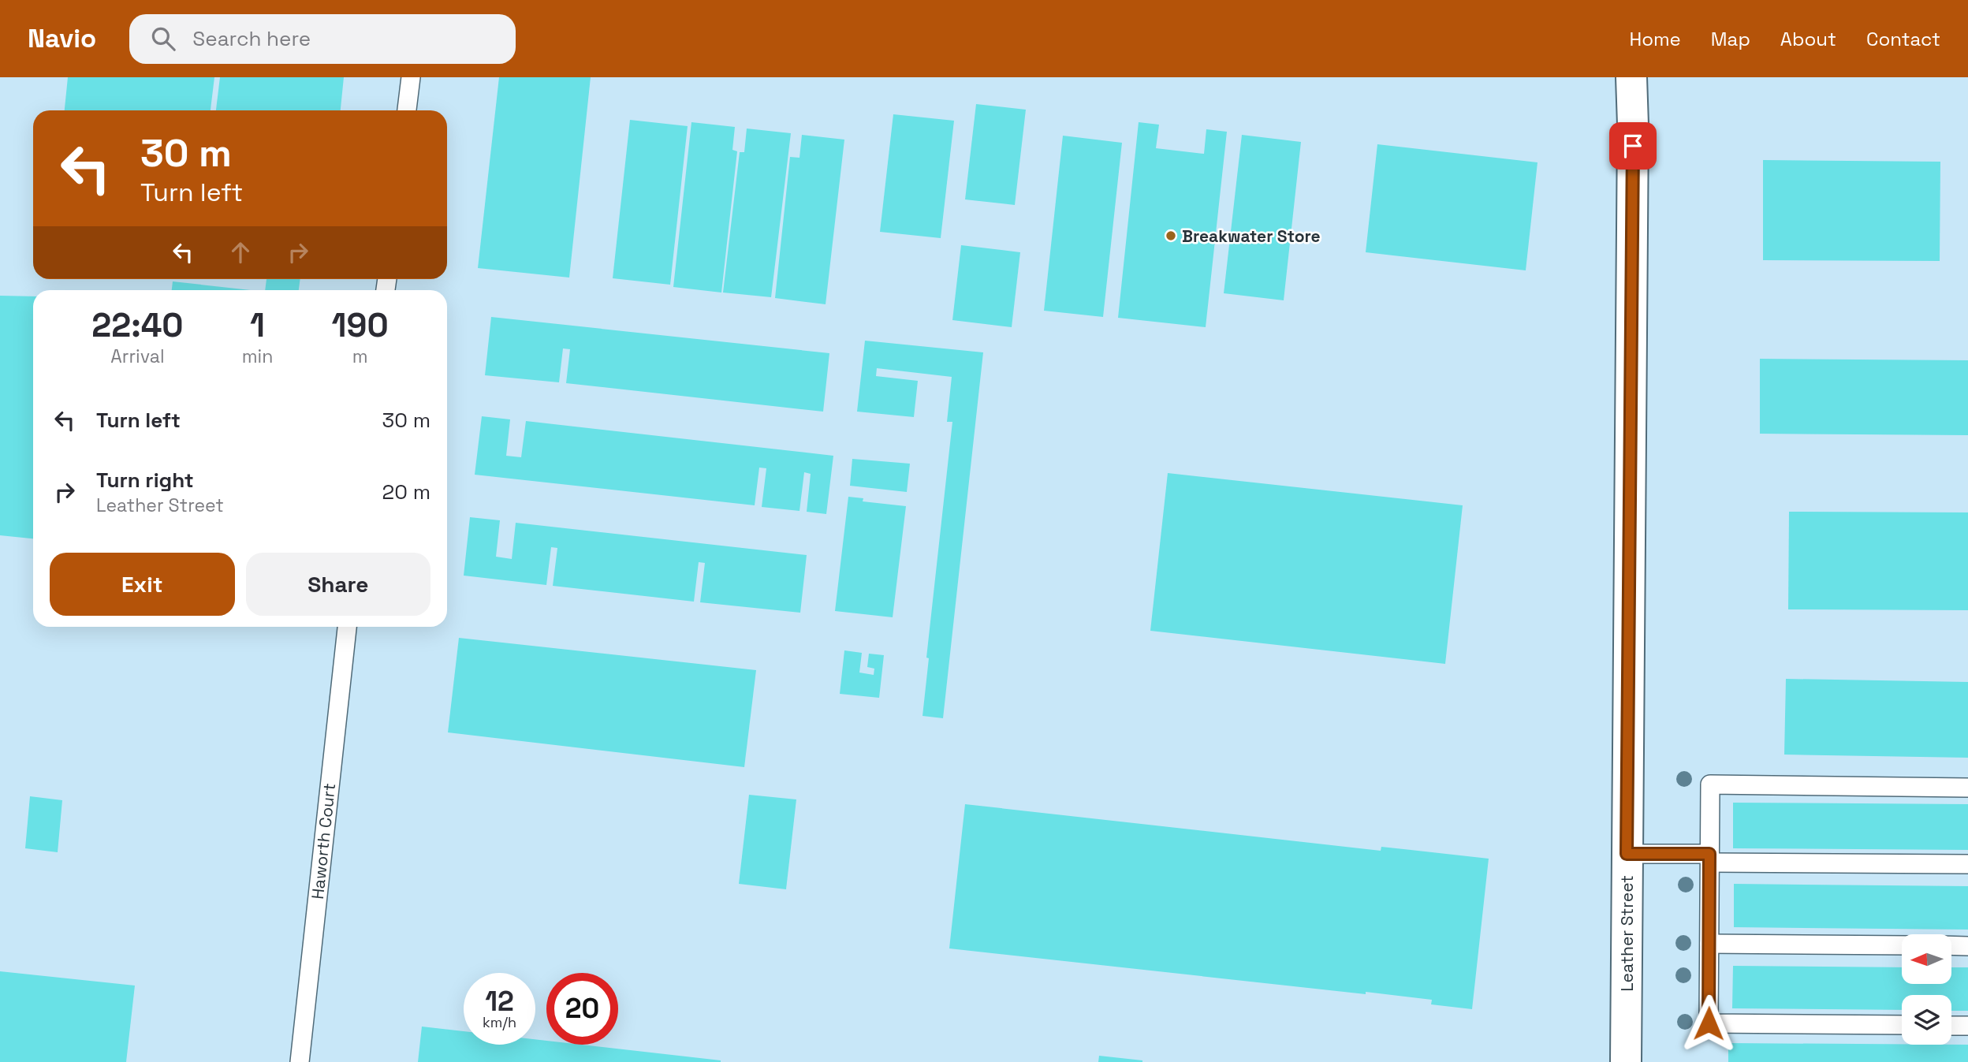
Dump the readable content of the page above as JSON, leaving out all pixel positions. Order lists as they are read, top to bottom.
{
  "streets": {
    "street": ["Leather Street"],
    "lane": ["Haworth Court"]
  },
  "places": ["Breakwater Store"],
  "north": "left",
  "page": {
    "header": "Navio",
    "search": "Search here",
    "nav": [
      "Home",
      "Map",
      "About",
      "Contact"
    ],
    "turn": ["30 m", "Turn left"],
    "eta": [
      "22:40",
      "Arrival",
      "1",
      "min",
      "190",
      "m"
    ],
    "list": [
      {
        "name": "Turn left",
        "value": "30 m"
      },
      {
        "name": "Turn right",
        "note": "Leather Street",
        "value": "20 m"
      }
    ],
    "buttons": ["Exit", "Share"],
    "speed": "12 km/h",
    "limit": "20"
  }
}
